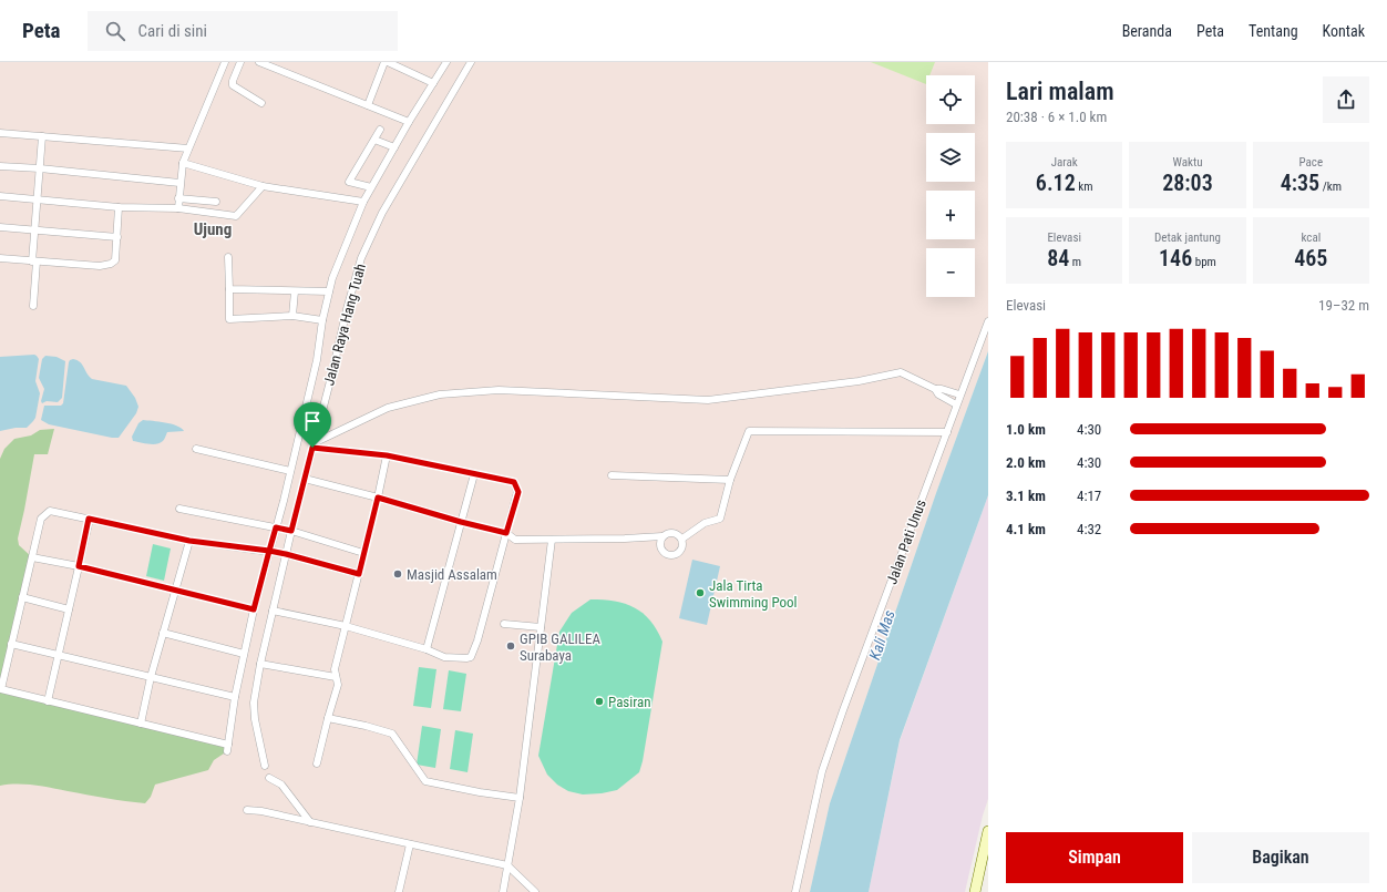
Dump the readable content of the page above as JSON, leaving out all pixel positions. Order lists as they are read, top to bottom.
{
  "streets": {
    "street": ["Jalan Raya Hang Tuah", "Jalan Pati Unus"]
  },
  "districts": ["Ujung"],
  "water": ["Kali Mas"],
  "places": [
    "Masjid Assalam",
    "Jala Tirta Swimming Pool",
    "GPIB GALILEA Surabaya",
    "Pasiran"
  ],
  "page": {
    "header": "Peta",
    "search": "Cari di sini",
    "nav": [
      "Beranda",
      "Peta",
      "Tentang",
      "Kontak"
    ],
    "heading": ["Lari malam", "20:38 · 6 × 1.0 km"],
    "map_buttons": ["+", "−"],
    "stats": [
      ["Jarak", "6.12 km"],
      ["Waktu", "28:03"],
      ["Pace", "4:35 /km"],
      ["Elevasi", "84 m"],
      ["Detak jantung", "146 bpm"],
      ["kcal", "465"]
    ],
    "chart": ["Elevasi", "19–32 m"],
    "list": [
      {
        "name": "1.0 km",
        "note": "4:30"
      },
      {
        "name": "2.0 km",
        "note": "4:30"
      },
      {
        "name": "3.1 km",
        "note": "4:17"
      },
      {
        "name": "4.1 km",
        "note": "4:32"
      }
    ],
    "buttons": ["Simpan", "Bagikan"]
  }
}
